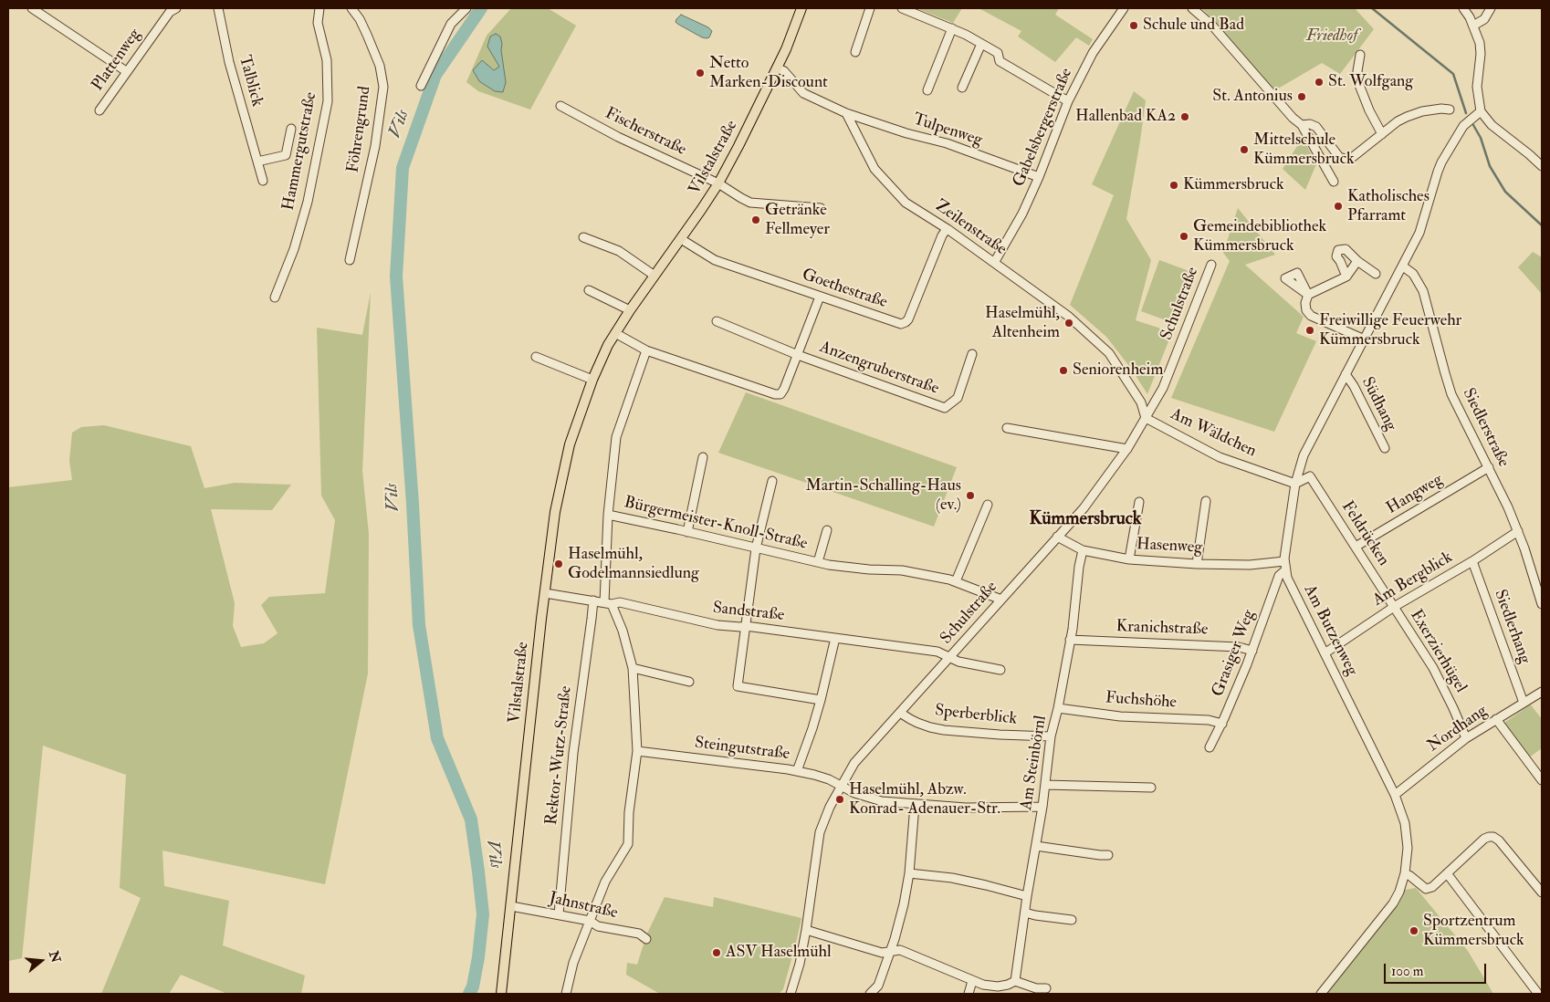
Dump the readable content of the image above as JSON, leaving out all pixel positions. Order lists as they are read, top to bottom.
{
  "streets": {
    "main road": ["Vilstalstraße"],
    "street": [
      "Plattenweg",
      "Talblick",
      "Gabelsbergerstraße",
      "Föhrengrund",
      "Tulpenweg",
      "Fischerstraße",
      "Hammergutstraße",
      "Zeilenstraße",
      "Goethestraße",
      "Schulstraße",
      "Anzengruberstraße",
      "Südhang",
      "Siedlerstraße",
      "Am Wäldchen",
      "Hangweg",
      "Bürgermeister-Knoll-Straße",
      "Feldrücken",
      "Hasenweg",
      "Am Bergblick",
      "Sandstraße",
      "Siedlerhang",
      "Kranichstraße",
      "Am Butzenweg",
      "Exerzierhügel",
      "Grasiger Weg",
      "Fuchshöhe",
      "Sperberblick",
      "Nordhang",
      "Steingutstraße",
      "Rektor-Wutz-Straße",
      "Am Steinbörnl",
      "Jahnstraße"
    ]
  },
  "crossings": [
    ["Gabelsbergerstraße", "Tulpenweg"],
    ["Gabelsbergerstraße", "Zeilenstraße"],
    ["Tulpenweg", "Zeilenstraße"],
    ["Fischerstraße", "Vilstalstraße"],
    ["Vilstalstraße", "Goethestraße"],
    ["Vilstalstraße", "Sandstraße"],
    ["Vilstalstraße", "Jahnstraße"],
    ["Zeilenstraße", "Goethestraße"],
    ["Zeilenstraße", "Schulstraße"],
    ["Zeilenstraße", "Am Wäldchen"],
    ["Schulstraße", "Am Wäldchen"],
    ["Schulstraße", "Bürgermeister-Knoll-Straße"],
    ["Schulstraße", "Hasenweg"],
    ["Schulstraße", "Sandstraße"],
    ["Schulstraße", "Sperberblick"],
    ["Schulstraße", "Steingutstraße"],
    ["Südhang", "Am Butzenweg"],
    ["Siedlerstraße", "Hangweg"],
    ["Siedlerstraße", "Am Bergblick"],
    ["Siedlerstraße", "Am Butzenweg"],
    ["Am Wäldchen", "Am Butzenweg"],
    ["Hangweg", "Feldrücken"],
    ["Feldrücken", "Am Bergblick"],
    ["Feldrücken", "Am Butzenweg"],
    ["Feldrücken", "Exerzierhügel"],
    ["Hasenweg", "Am Butzenweg"],
    ["Hasenweg", "Am Steinbörnl"],
    ["Am Bergblick", "Siedlerhang"],
    ["Am Bergblick", "Am Butzenweg"],
    ["Am Bergblick", "Exerzierhügel"],
    ["Sandstraße", "Rektor-Wutz-Straße"],
    ["Siedlerhang", "Nordhang"],
    ["Kranichstraße", "Grasiger Weg"],
    ["Kranichstraße", "Am Steinbörnl"],
    ["Am Butzenweg", "Grasiger Weg"],
    ["Am Butzenweg", "Nordhang"],
    ["Exerzierhügel", "Nordhang"],
    ["Grasiger Weg", "Fuchshöhe"],
    ["Fuchshöhe", "Am Steinbörnl"],
    ["Sperberblick", "Am Steinbörnl"],
    ["Steingutstraße", "Am Steinbörnl"],
    ["Rektor-Wutz-Straße", "Jahnstraße"]
  ],
  "districts": ["Kümmersbruck"],
  "water": ["Vils"],
  "parks": ["Friedhof"],
  "places": [
    "Schule und Bad",
    "Netto Marken-Discount",
    "St. Wolfgang",
    "St. Antonius",
    "Hallenbad KA2",
    "Mittelschule Kümmersbruck",
    "Kümmersbruck",
    "Katholisches Pfarramt",
    "Getränke Fellmeyer",
    "Gemeindebibliothek Kümmersbruck",
    "Haselmühl, Altenheim",
    "Freiwillige Feuerwehr Kümmersbruck",
    "Seniorenheim",
    "Martin-Schalling-Haus (ev.)",
    "Haselmühl, Godelmannsiedlung",
    "Haselmühl, Abzw. Konrad- Adenauer-Str.",
    "Sportzentrum Kümmersbruck",
    "ASV Haselmühl"
  ],
  "scale_bar": "100 m",
  "north": "right"
}
